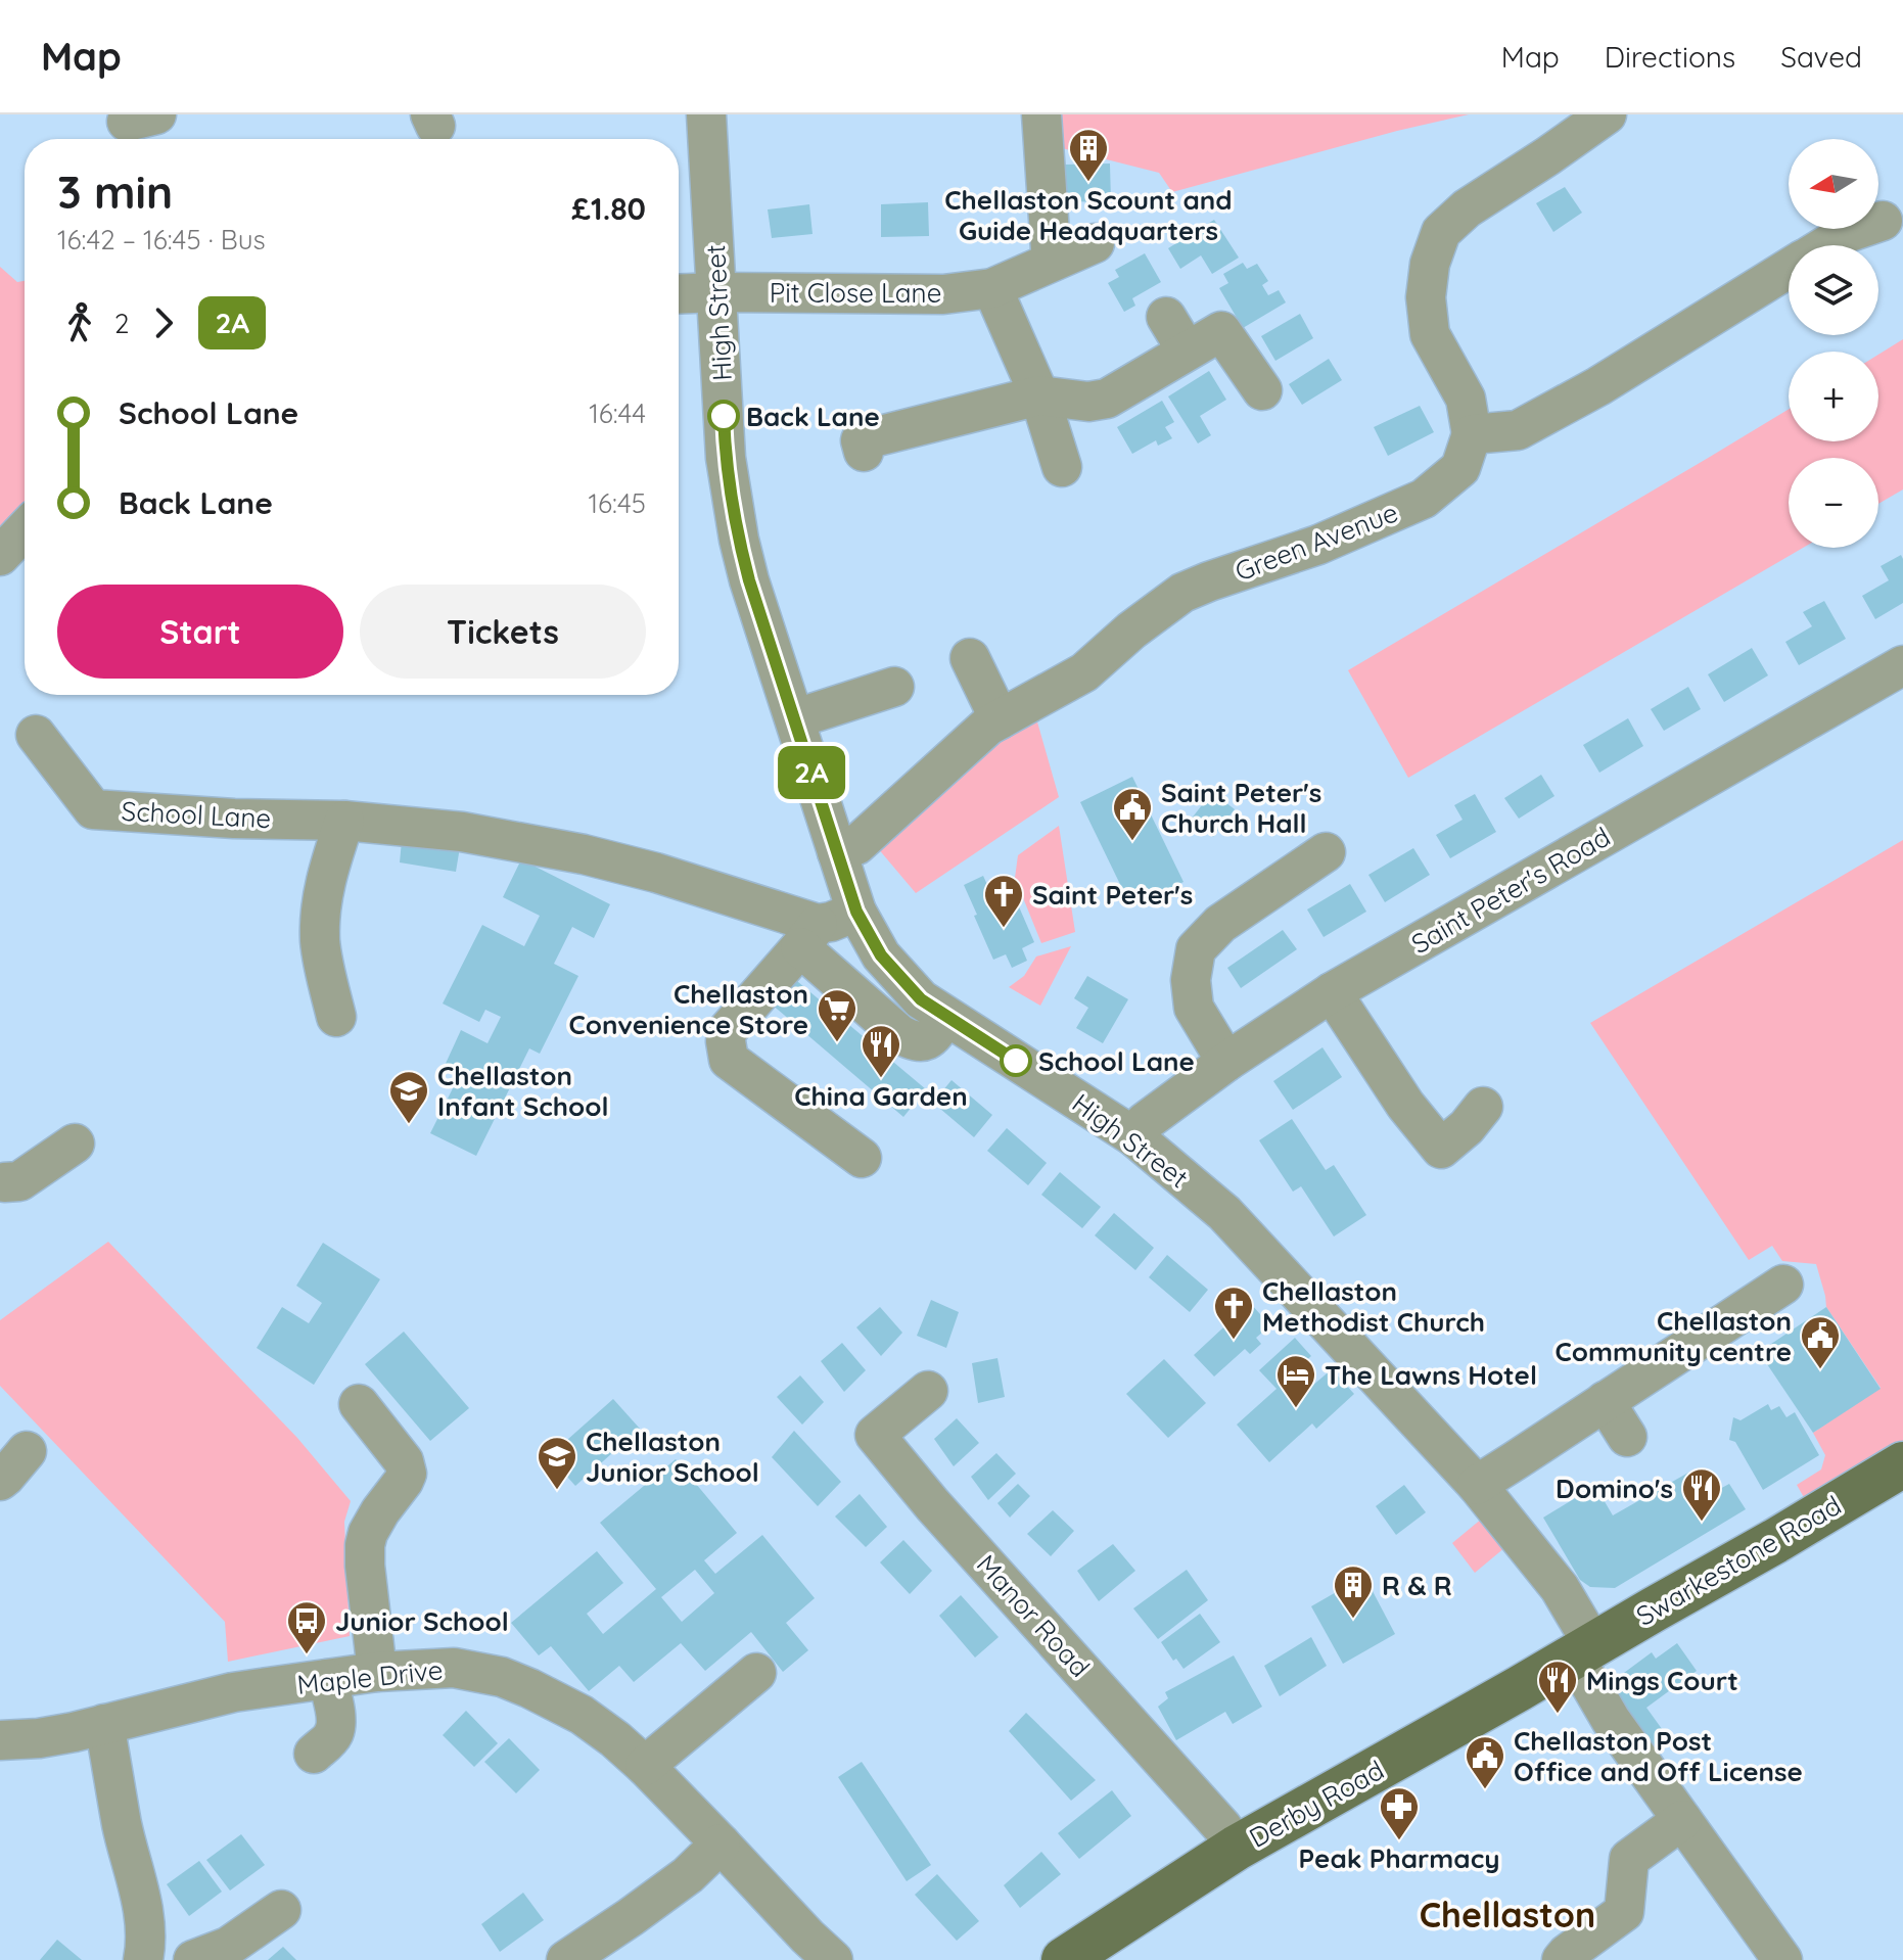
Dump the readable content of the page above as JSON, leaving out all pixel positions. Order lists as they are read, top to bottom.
{
  "streets": {
    "main road": ["Swarkestone Road", "Derby Road"],
    "street": [
      "Pit Close Lane",
      "High Street",
      "Green Avenue",
      "School Lane",
      "Saint Peter's Road",
      "Manor Road",
      "Maple Drive"
    ]
  },
  "crossings": [
    ["Pit Close Lane", "High Street"],
    ["High Street", "Green Avenue"],
    ["High Street", "Saint Peter's Road"],
    ["High Street", "Swarkestone Road"],
    ["High Street", "Derby Road"],
    ["Swarkestone Road", "Derby Road"],
    ["Manor Road", "Derby Road"]
  ],
  "districts": ["Chellaston"],
  "places": {
    "building": ["Chellaston Scount and Guide Headquarters", "R & R"],
    "other": ["Back Lane", "School Lane"],
    "public building": ["Saint Peter's Church Hall", "Chellaston Community centre", "Chellaston Post Office and Off License"],
    "church": ["Saint Peter's", "Chellaston Methodist Church"],
    "supermarket": ["Chellaston Convenience Store"],
    "restaurant": ["China Garden", "Domino's", "Mings Court"],
    "school or university": ["Chellaston Infant School", "Chellaston Junior School"],
    "hotel": ["The Lawns Hotel"],
    "bus stop": ["Junior School"],
    "pharmacy": ["Peak Pharmacy"]
  },
  "lines": ["bus line 2A"],
  "north": "left",
  "page": {
    "header": "Map",
    "nav": ["Map", "Directions", "Saved"],
    "on_map": "2A",
    "map_buttons": ["+", "−"],
    "heading": ["3 min", "16:42 – 16:45 · Bus", "£1.80"],
    "legs": ["2", "2A"],
    "list": [
      {
        "name": "School Lane",
        "value": "16:44"
      },
      {
        "name": "Back Lane",
        "value": "16:45"
      }
    ],
    "buttons": ["Start", "Tickets"]
  }
}
